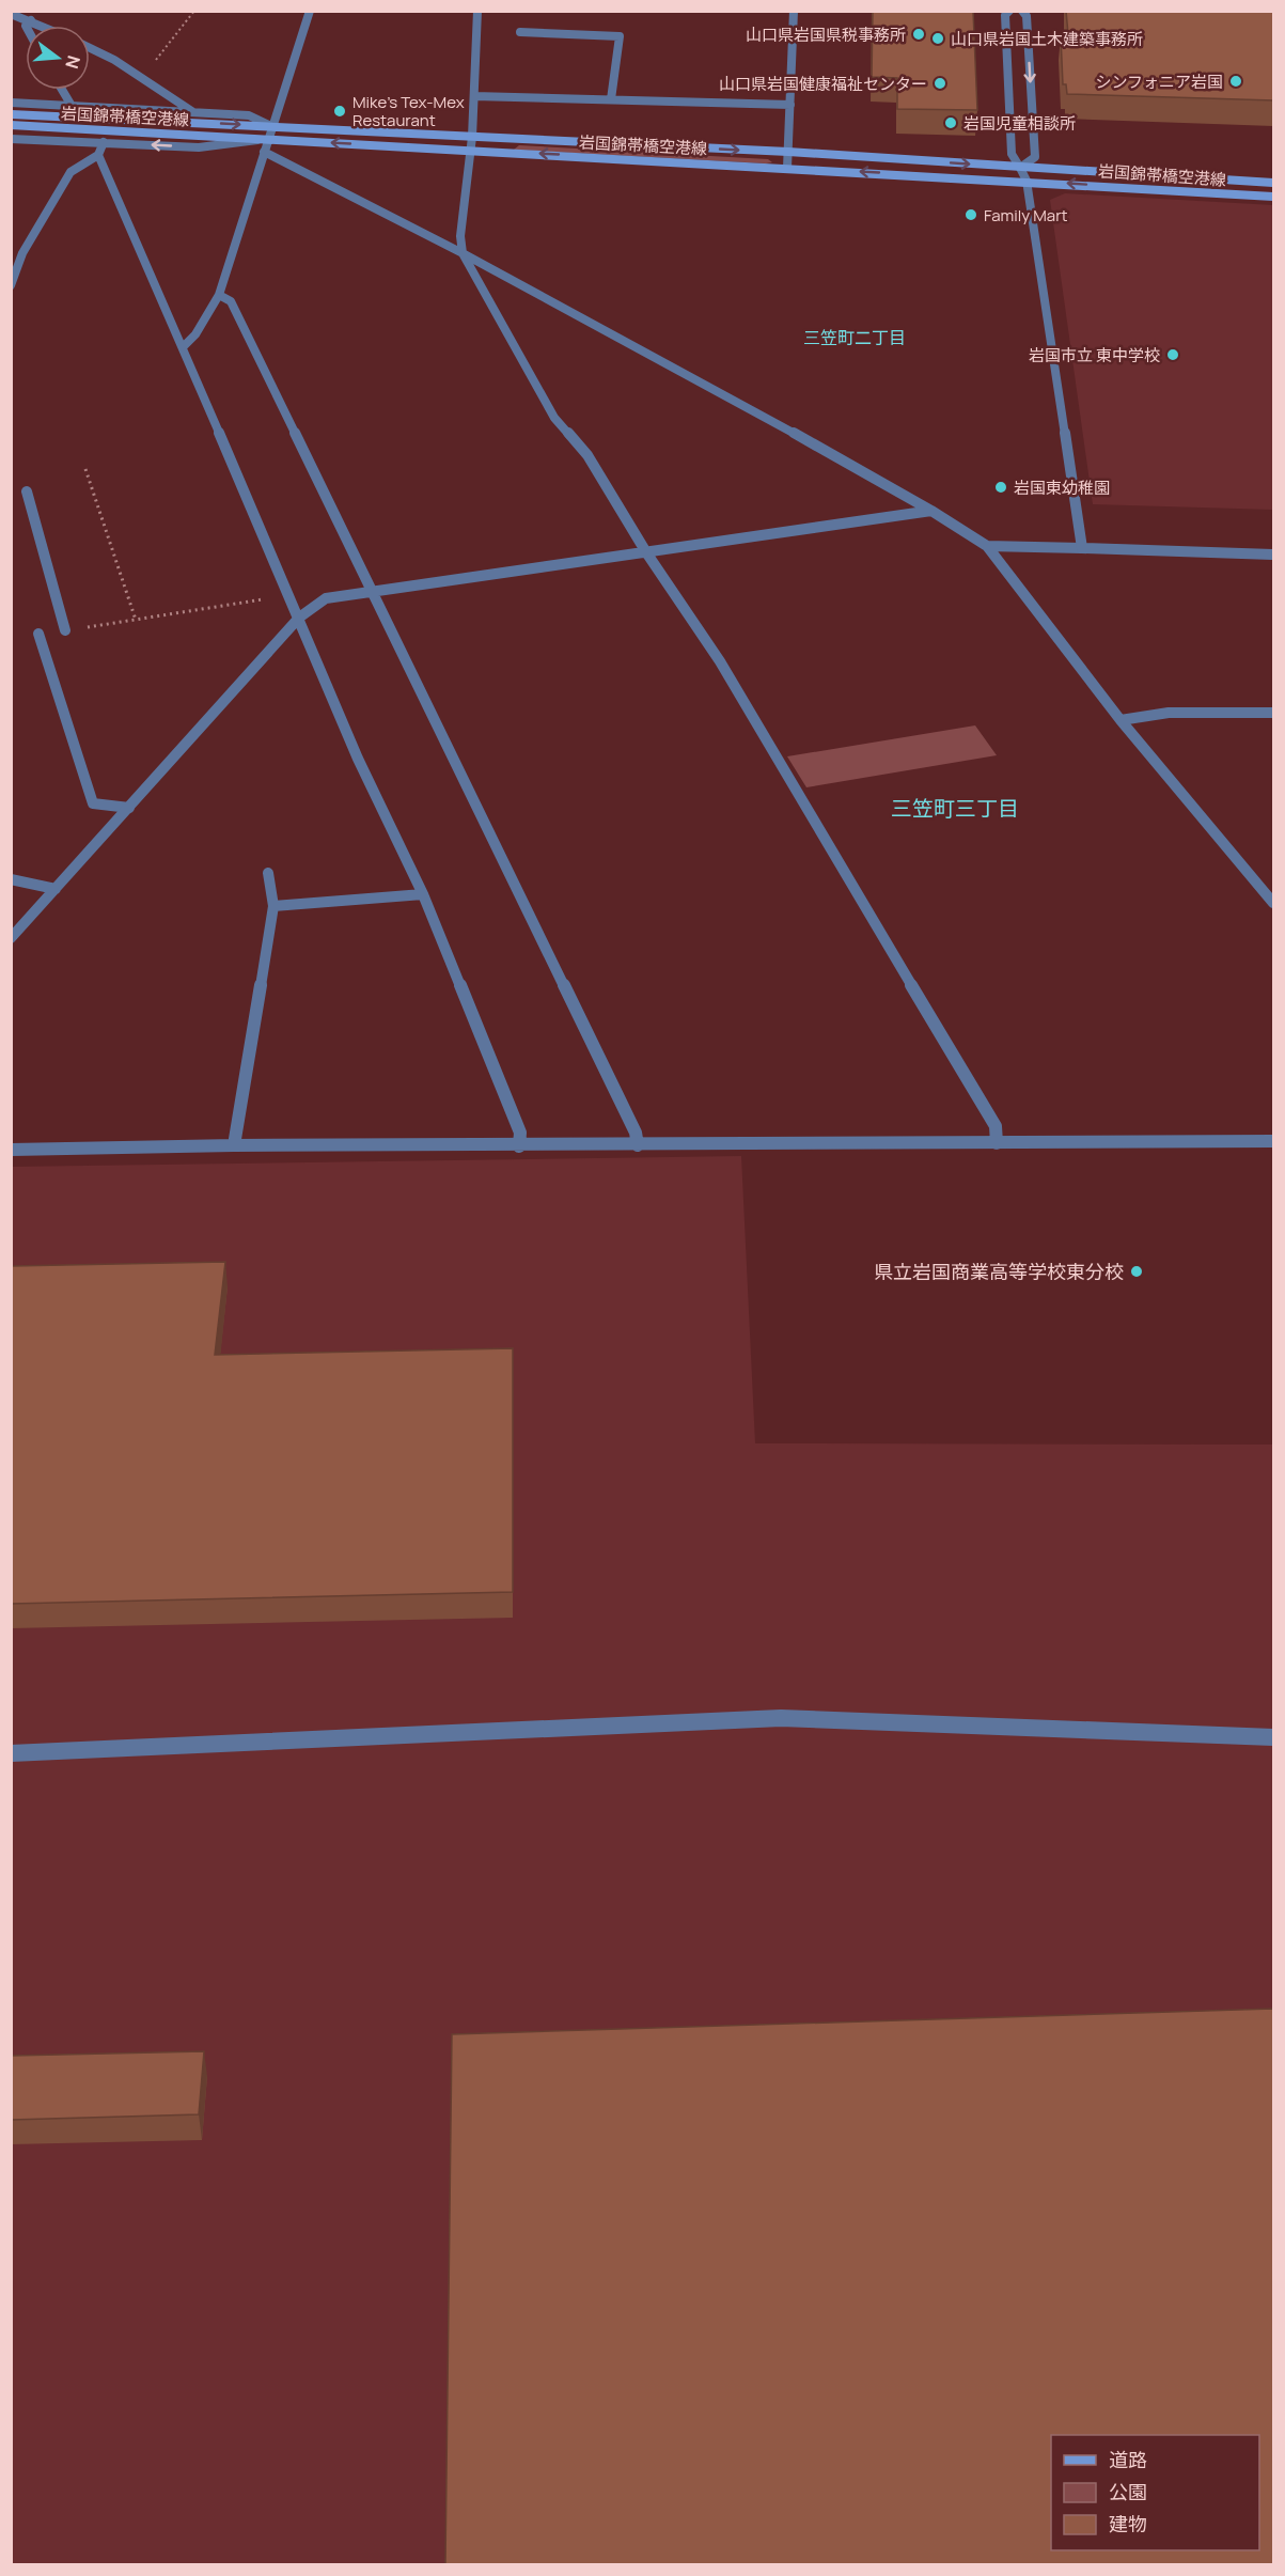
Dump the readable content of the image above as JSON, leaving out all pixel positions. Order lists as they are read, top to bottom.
{
  "streets": {
    "main road": ["岩国錦帯橋空港線"]
  },
  "districts": ["三笠町二丁目", "三笠町三丁目"],
  "places": [
    "山口県岩国県税事務所",
    "山口県岩国土木建築事務所",
    "シンフォニア岩国",
    "山口県岩国健康福祉センター",
    "Mike's Tex-Mex Restaurant",
    "岩国児童相談所",
    "Family Mart",
    "岩国市立 東中学校",
    "岩国東幼稚園",
    "県立岩国商業高等学校東分校"
  ],
  "legend": ["道路", "公園", "建物"],
  "north": "right"
}
